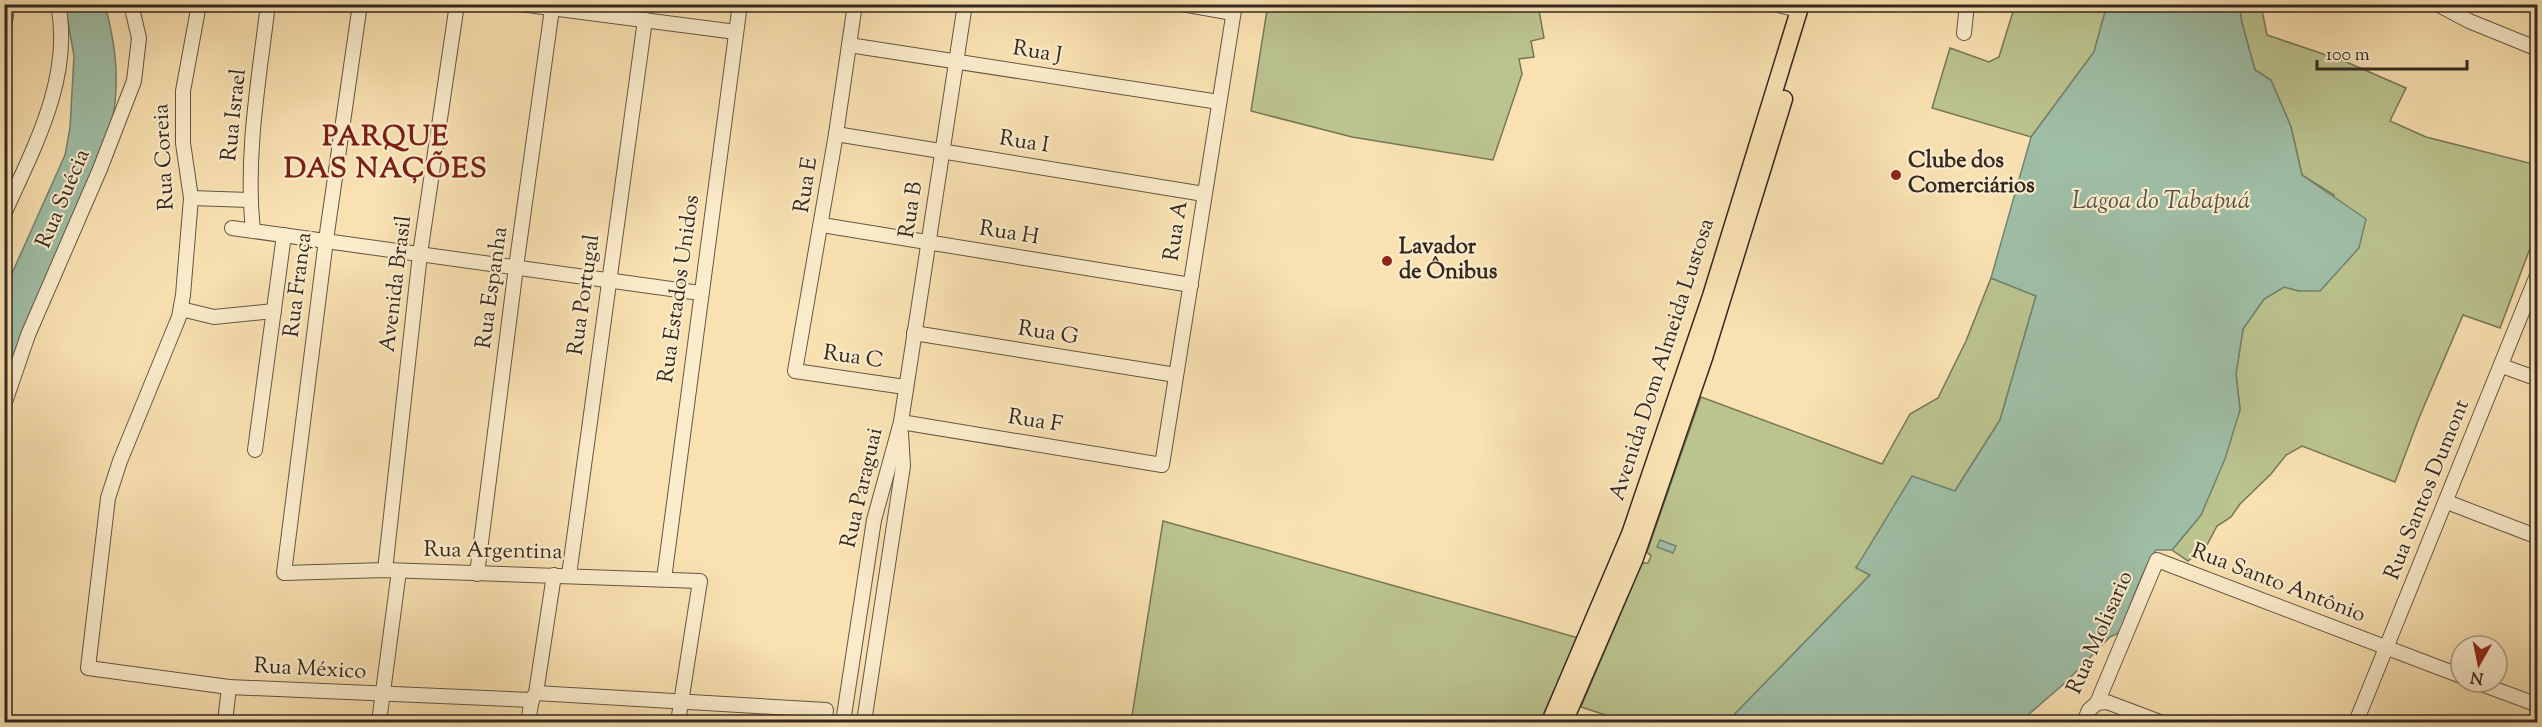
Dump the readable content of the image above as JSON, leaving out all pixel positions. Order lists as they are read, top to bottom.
{
  "streets": {
    "main road": ["Avenida Dom Almeida Lustosa"],
    "street": [
      "Rua J",
      "Rua Israel",
      "Rua I",
      "Rua Coreia",
      "Rua E",
      "Rua Suécia",
      "Rua B",
      "Rua A",
      "Rua H",
      "Avenida Brasil",
      "Rua França",
      "Rua Espanha",
      "Rua Estados Unidos",
      "Rua Portugal",
      "Rua G",
      "Rua C",
      "Rua F",
      "Rua Paraguai",
      "Rua Santos Dumont",
      "Rua Argentina",
      "Rua Santo Antônio",
      "Rua Molisario",
      "Rua México"
    ]
  },
  "crossings": [
    ["Rua J", "Rua E"],
    ["Rua J", "Rua B"],
    ["Rua J", "Rua A"],
    ["Rua I", "Rua E"],
    ["Rua I", "Rua B"],
    ["Rua I", "Rua A"],
    ["Rua Coreia", "Rua México"],
    ["Rua E", "Rua H"],
    ["Rua E", "Rua C"],
    ["Rua B", "Rua H"],
    ["Rua B", "Rua G"],
    ["Rua B", "Rua C"],
    ["Rua B", "Rua F"],
    ["Rua B", "Rua Paraguai"],
    ["Rua A", "Rua H"],
    ["Rua A", "Rua G"],
    ["Rua A", "Rua F"],
    ["Avenida Brasil", "Rua Argentina"],
    ["Rua França", "Rua Argentina"],
    ["Rua Espanha", "Rua Argentina"],
    ["Rua Estados Unidos", "Rua Argentina"],
    ["Rua Portugal", "Rua Argentina"],
    ["Rua F", "Rua Paraguai"],
    ["Rua Santos Dumont", "Rua Santo Antônio"],
    ["Rua Argentina", "Rua México"],
    ["Rua Santo Antônio", "Rua Molisario"]
  ],
  "districts": ["PARQUE DAS NAÇÕES"],
  "water": ["Lagoa do Tabapuá"],
  "places": ["Clube dos Comerciários", "Lavador de Ônibus"],
  "scale_bar": "100 m",
  "north": "bottom"
}
